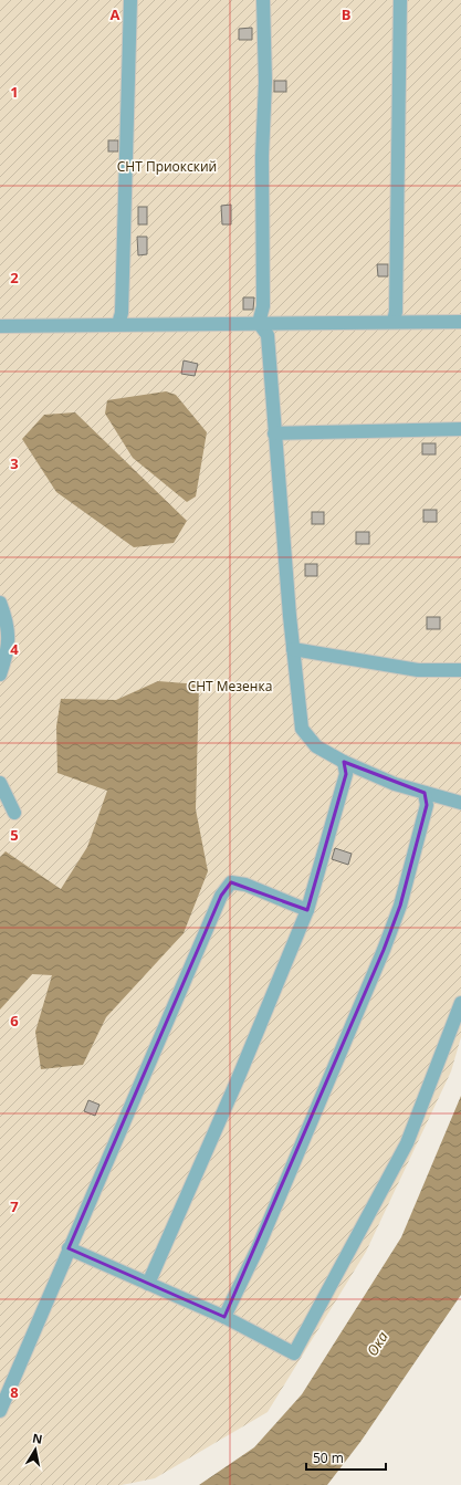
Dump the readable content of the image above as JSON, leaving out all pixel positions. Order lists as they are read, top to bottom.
{
  "water": ["Ока"],
  "parks": ["СНТ Приокский", "СНТ Мезенка"],
  "scale_bar": "50 m",
  "north": "top",
  "grid": {
    "columns": ["A", "B"],
    "rows": [
      "1",
      "2",
      "3",
      "4",
      "5",
      "6",
      "7",
      "8"
    ]
  }
}
